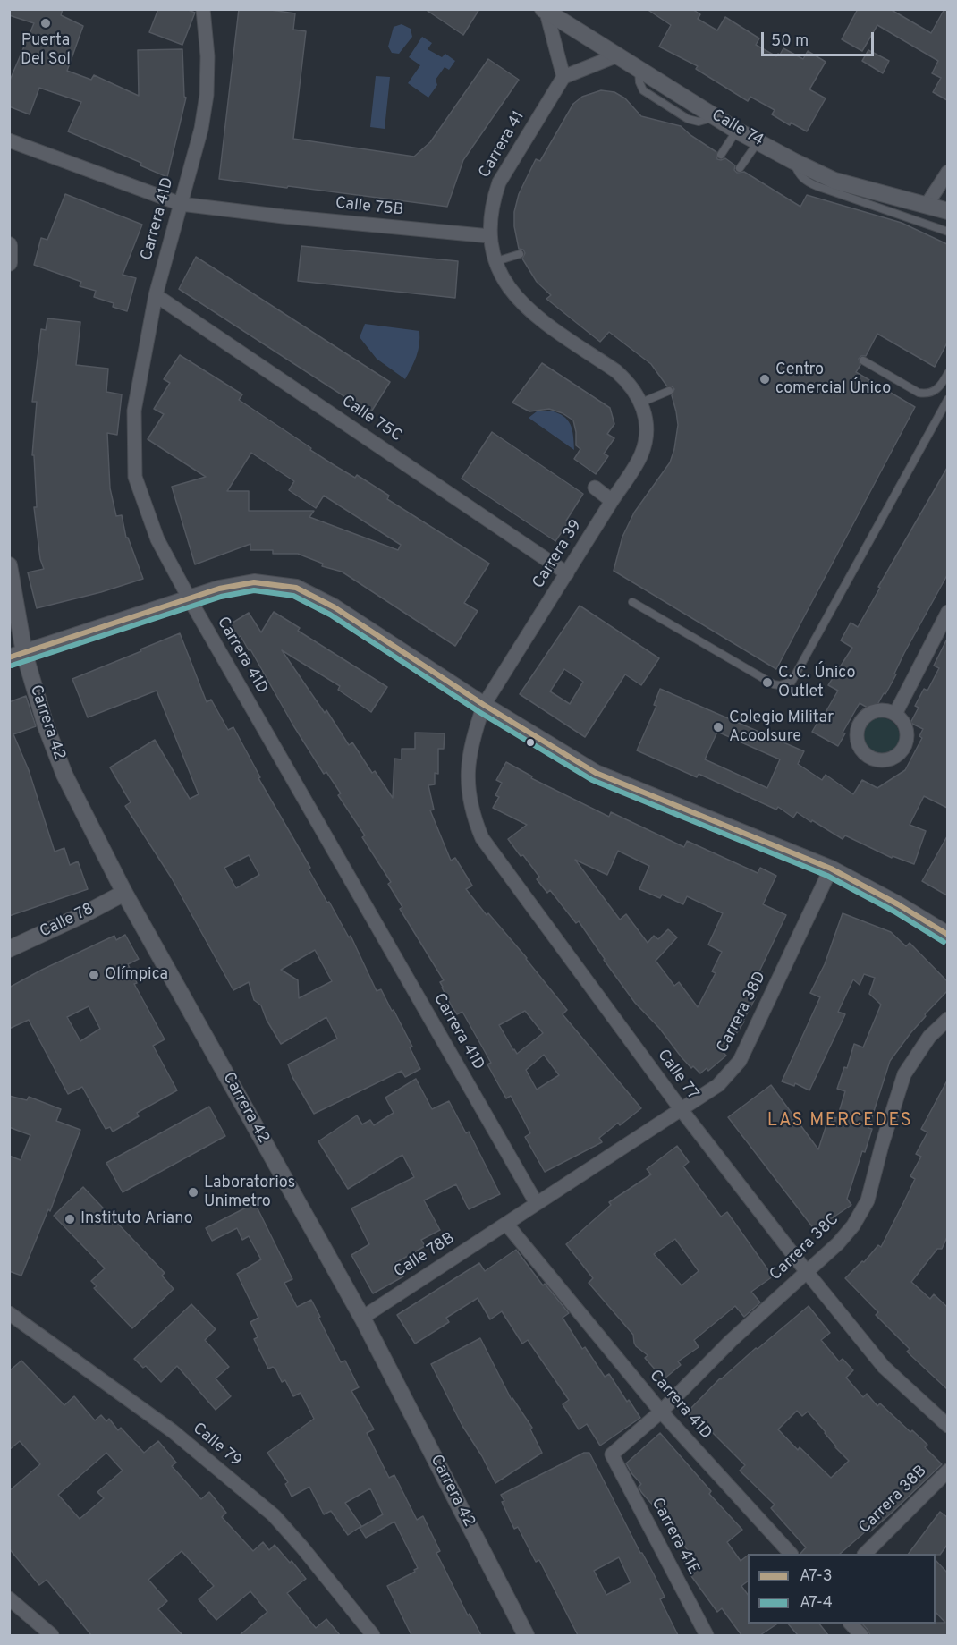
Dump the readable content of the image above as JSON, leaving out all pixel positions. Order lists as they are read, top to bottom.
{
  "streets": {
    "street": [
      "Calle 74",
      "Carrera 41",
      "Calle 75B",
      "Carrera 41D",
      "Calle 75C",
      "Carrera 39",
      "Carrera 42",
      "Calle 78",
      "Carrera 38D",
      "Calle 77",
      "Carrera 38C",
      "Calle 78B",
      "Calle 79",
      "Carrera 38B",
      "Carrera 41E"
    ]
  },
  "crossings": [
    ["Carrera 41", "Calle 75B"],
    ["Calle 75B", "Carrera 41D"],
    ["Carrera 41D", "Calle 75C"],
    ["Carrera 41D", "Carrera 38D"],
    ["Carrera 41D", "Carrera 38C"],
    ["Carrera 41D", "Calle 78B"],
    ["Calle 75C", "Carrera 39"],
    ["Carrera 39", "Calle 77"],
    ["Carrera 42", "Calle 78"],
    ["Carrera 42", "Calle 78B"],
    ["Carrera 38D", "Calle 77"],
    ["Carrera 38D", "Calle 78B"],
    ["Calle 77", "Carrera 38C"],
    ["Carrera 38C", "Carrera 41E"]
  ],
  "districts": ["LAS MERCEDES"],
  "places": [
    "Puerta Del Sol",
    "Centro comercial Único",
    "C. C. Único Outlet",
    "Colegio Militar Acoolsure",
    "Olímpica",
    "Laboratorios Unimetro",
    "Instituto Ariano"
  ],
  "lines": ["transit line A7-3", "transit line A7-4"],
  "legend": ["A7-3", "A7-4"],
  "scale_bar": "50 m"
}
